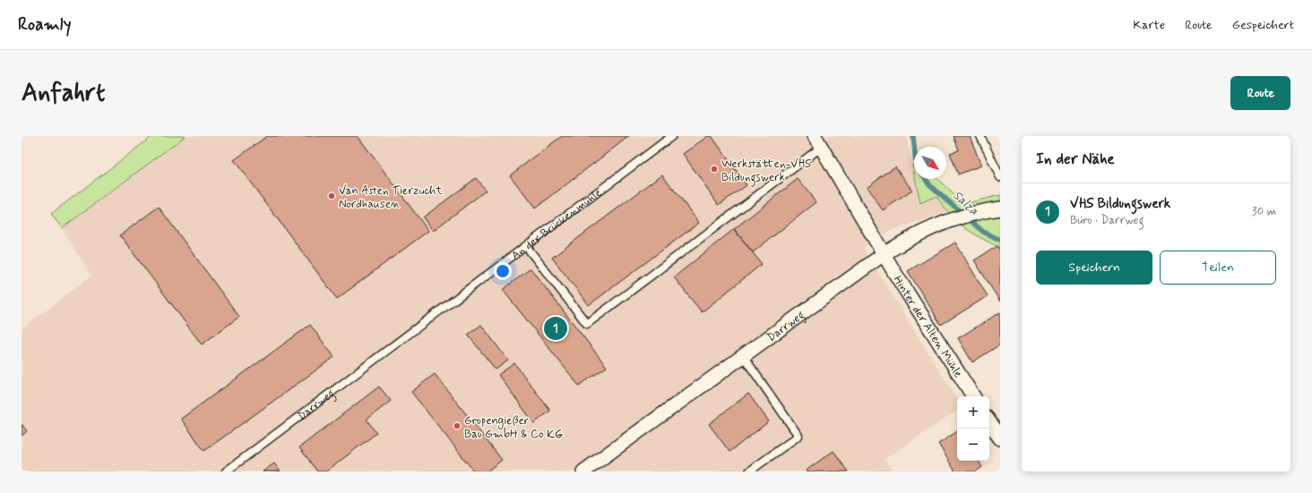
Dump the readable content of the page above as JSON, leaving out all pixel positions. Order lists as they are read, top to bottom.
{
  "streets": {
    "street": ["Darrweg", "Hinter der Alten Mühle"],
    "lane": ["An der Brückenmühle"]
  },
  "crossings": [
    ["An der Brückenmühle", "Darrweg"],
    ["Darrweg", "Hinter der Alten Mühle"]
  ],
  "water": ["Salza"],
  "places": ["Werkstätten-VHS Bildungswerk", "Van Asten Tierzucht Nordhausen", "Gropengießer Bau GmbH & Co KG"],
  "north": "bottom right",
  "page": {
    "header": "Roamly",
    "nav": ["Karte", "Route", "Gespeichert"],
    "buttons": [
      "Route",
      ["Speichern", "Teilen"]
    ],
    "title": "Anfahrt",
    "heading": "In der Nähe",
    "list": [
      {
        "mark": "1",
        "name": "VHS Bildungswerk",
        "note": "Büro · Darrweg",
        "value": "30 m"
      }
    ],
    "pins": "1",
    "map_buttons": ["+", "−"]
  }
}
